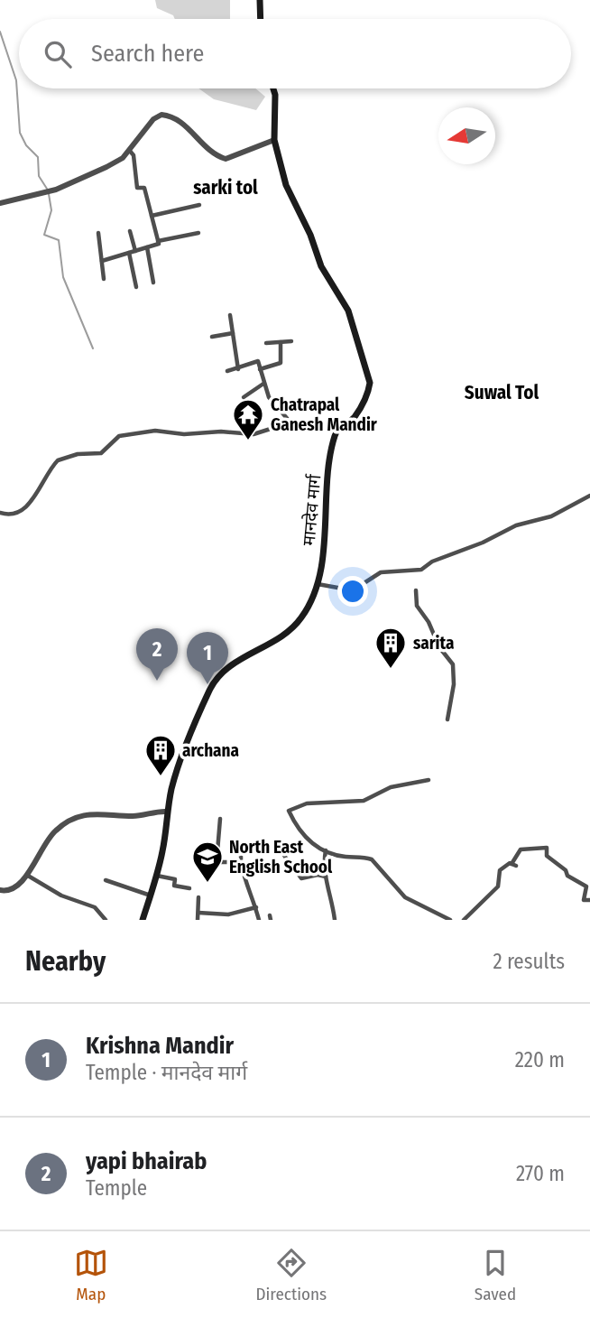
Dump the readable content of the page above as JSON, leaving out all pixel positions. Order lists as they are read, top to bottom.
{
  "streets": {
    "main road": ["मानदेव मार्ग"]
  },
  "districts": ["sarki tol", "Suwal Tol"],
  "places": {
    "temple": ["Chatrapal Ganesh Mandir"],
    "building": ["sarita", "archana"],
    "school or university": ["North East English School"]
  },
  "north": "left",
  "page": {
    "search": "Search here",
    "pins": ["2", "1"],
    "heading": ["Nearby", "2 results"],
    "list": [
      {
        "mark": "1",
        "name": "Krishna Mandir",
        "note": "Temple · मानदेव मार्ग",
        "value": "220 m"
      },
      {
        "mark": "2",
        "name": "yapi bhairab",
        "note": "Temple",
        "value": "270 m"
      }
    ],
    "nav": ["Map", "Directions", "Saved"]
  }
}
